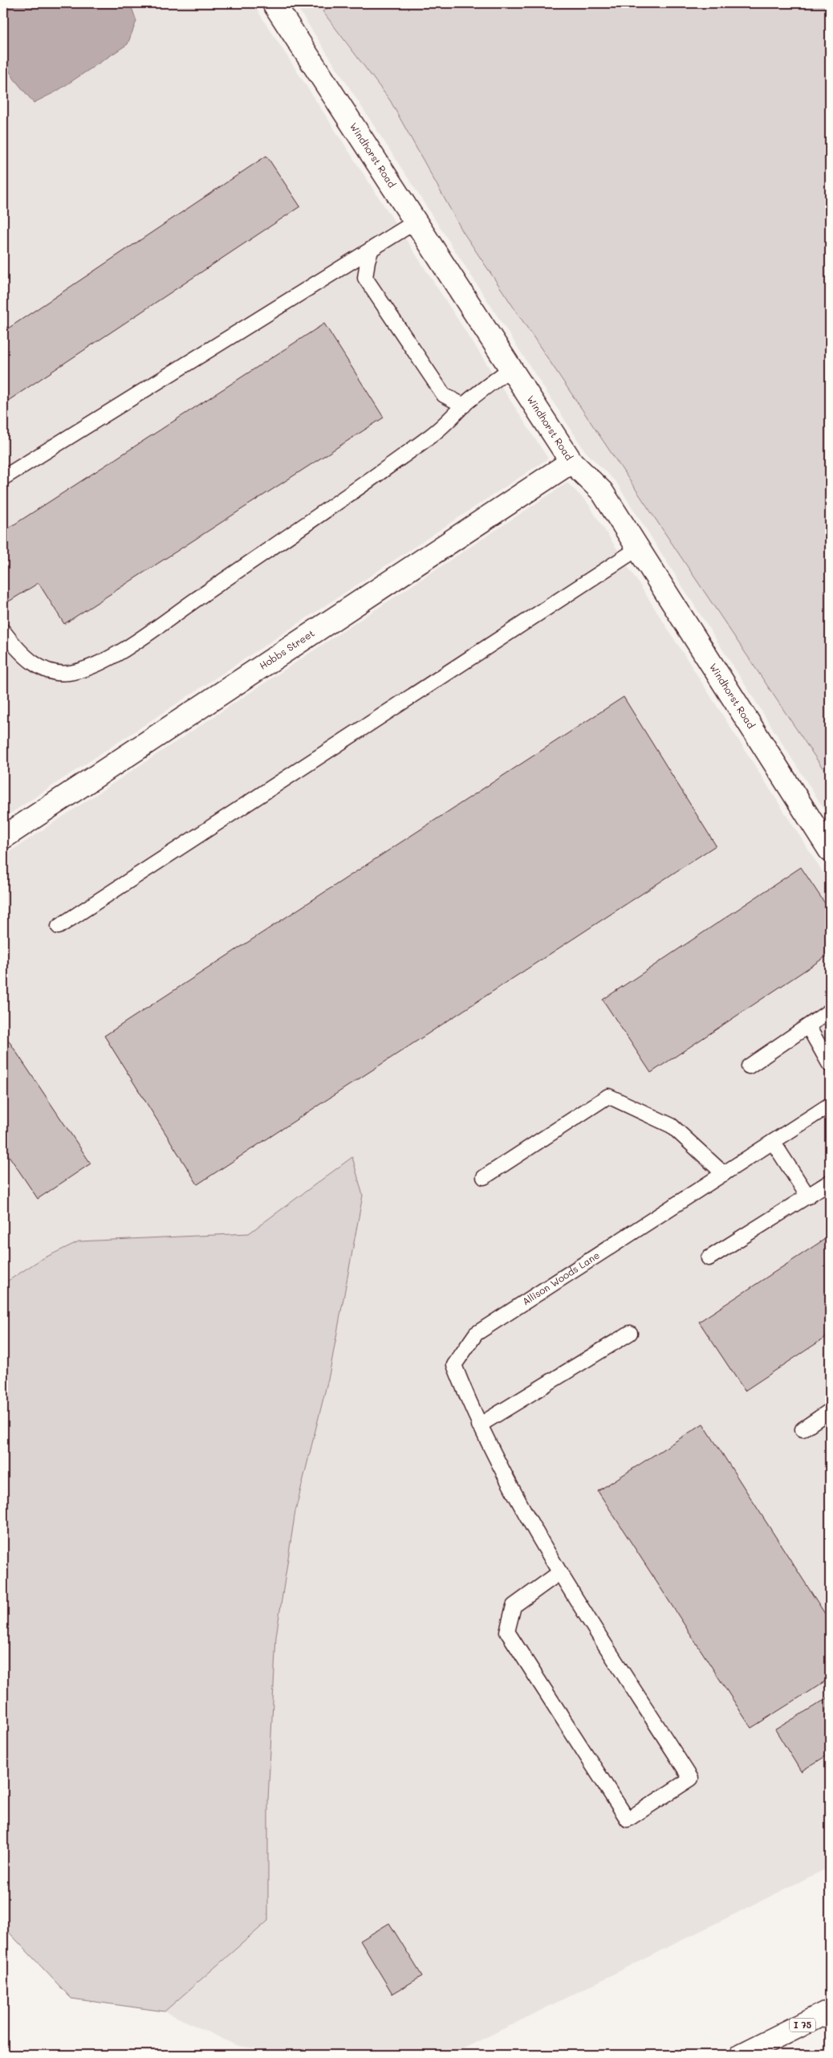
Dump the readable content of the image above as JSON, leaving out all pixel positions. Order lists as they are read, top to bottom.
{
  "streets": {
    "main road": ["Windhorst Road", "Hobbs Street", "I 75"],
    "lane": ["Allison Woods Lane"]
  },
  "crossings": [
    ["Windhorst Road", "Hobbs Street"]
  ]
}
